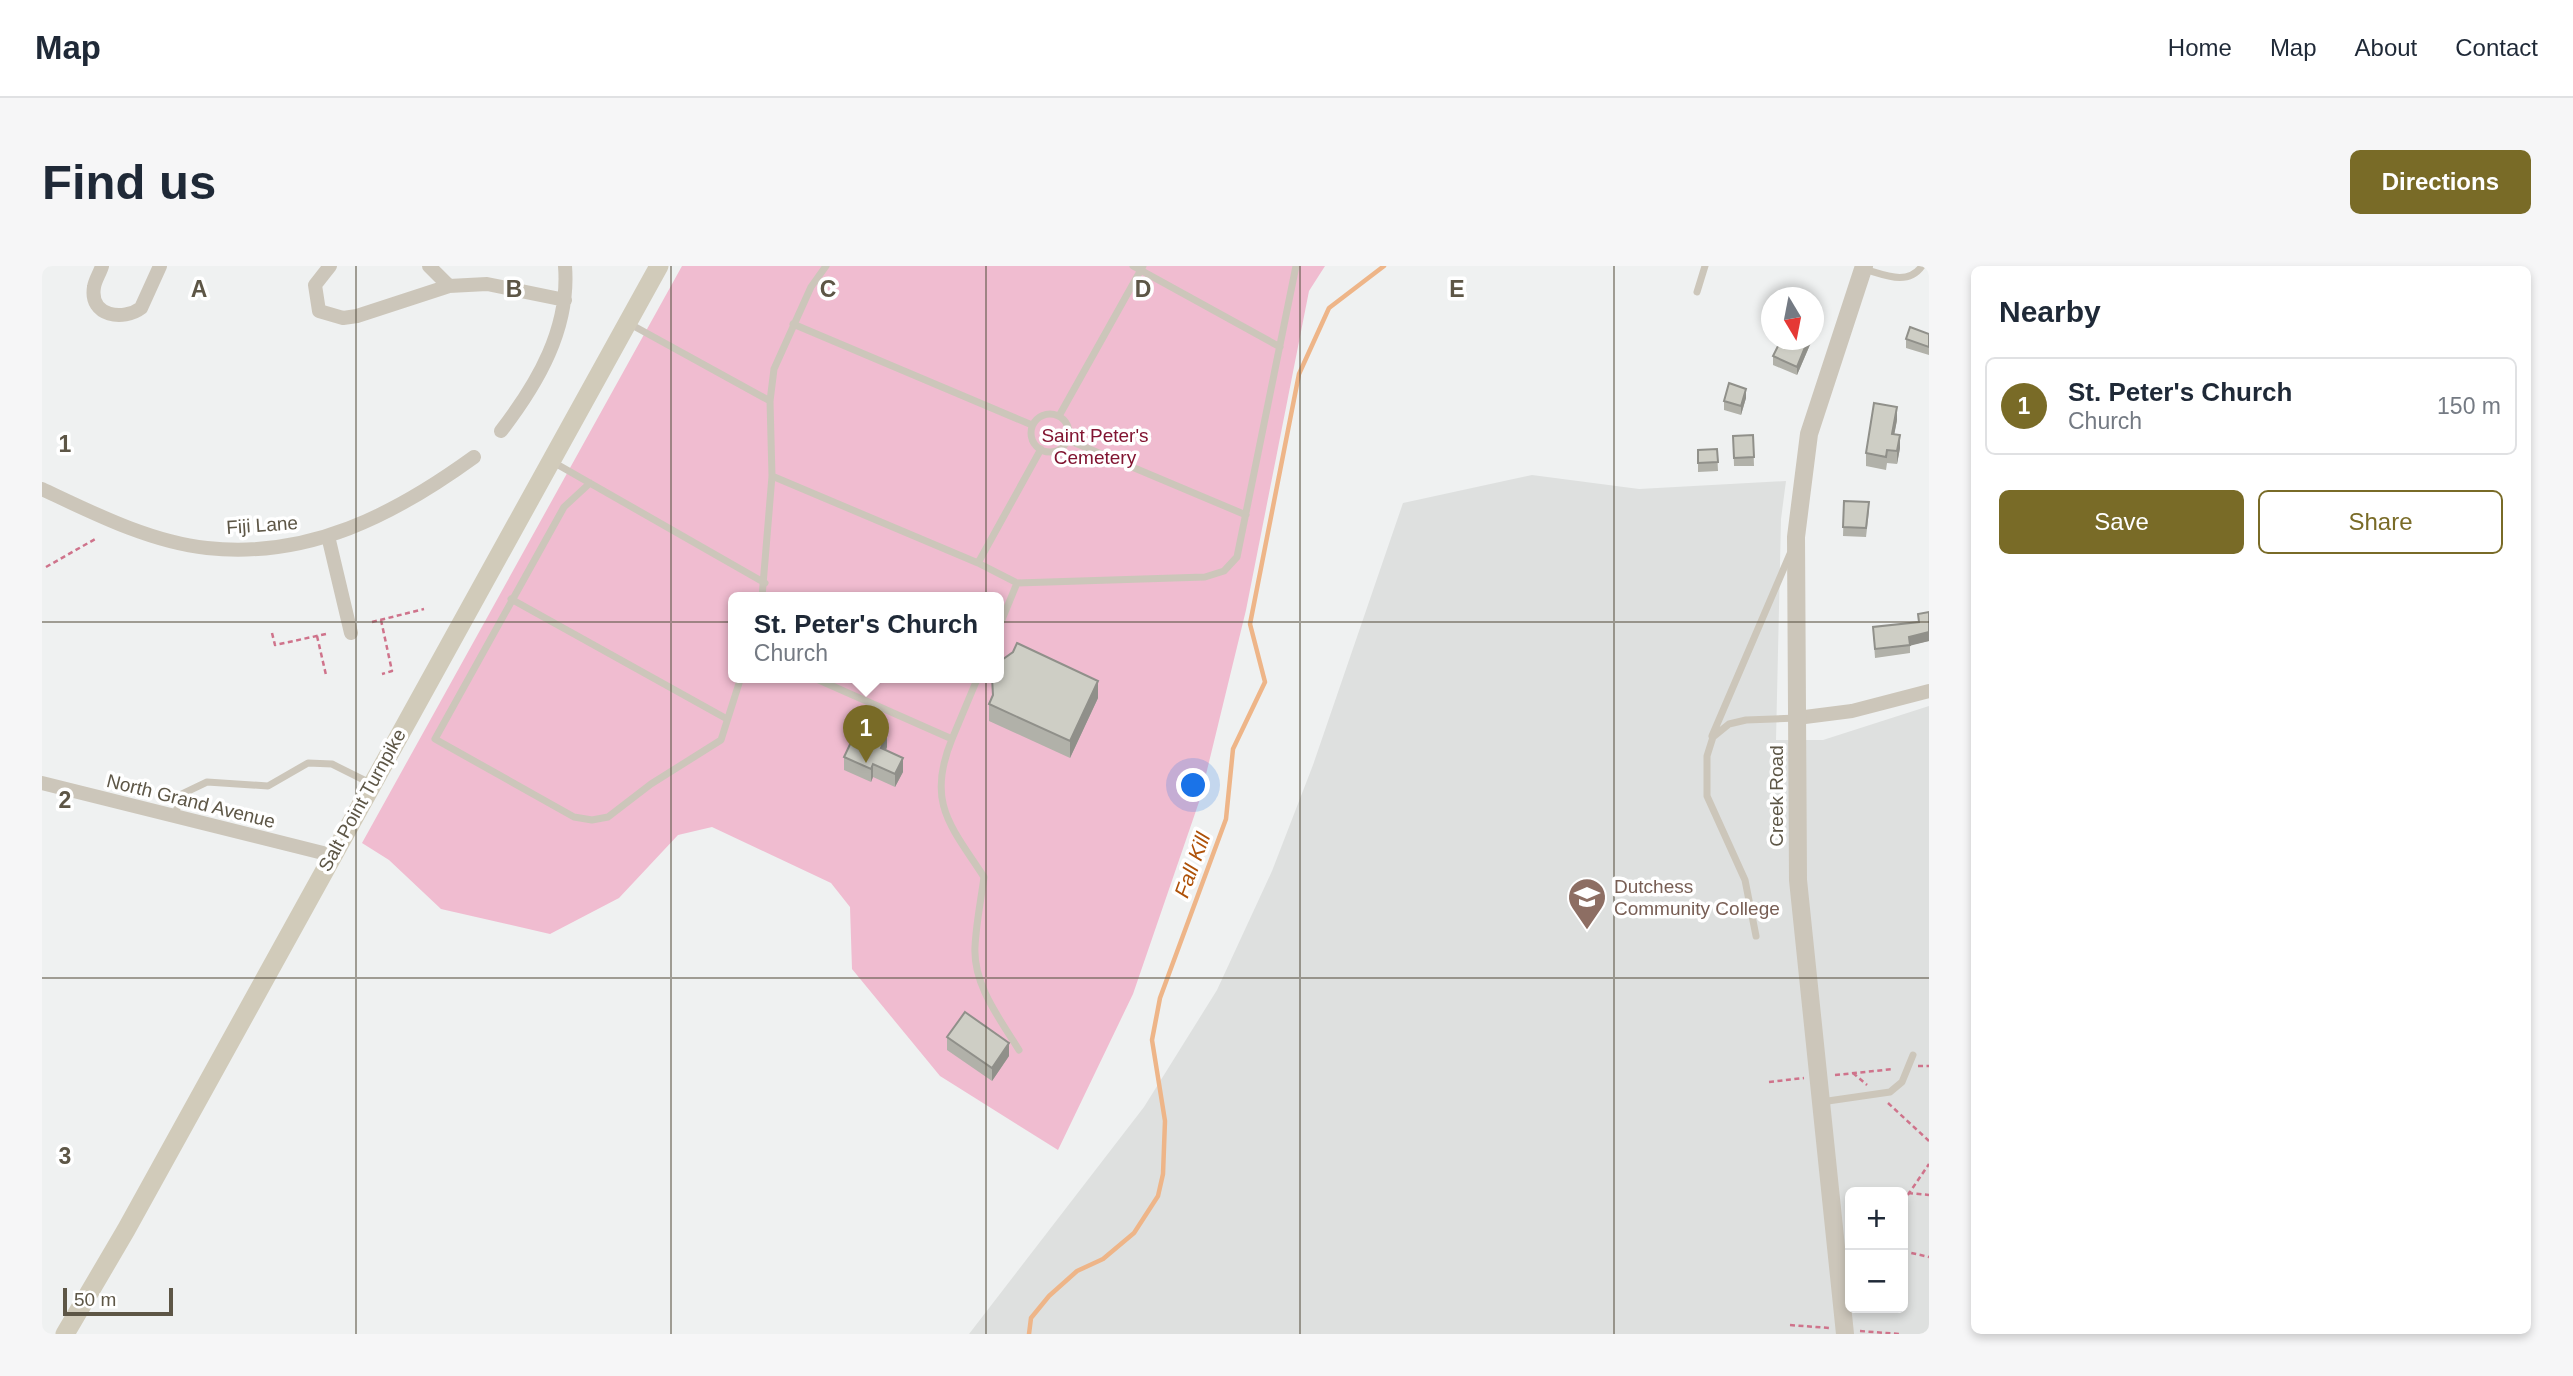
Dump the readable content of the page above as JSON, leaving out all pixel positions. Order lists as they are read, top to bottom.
{
  "streets": {
    "main road": ["Salt Point Turnpike"],
    "street": ["Fiji Lane", "Creek Road", "North Grand Avenue"]
  },
  "crossings": [
    ["Salt Point Turnpike", "North Grand Avenue"]
  ],
  "water": ["Fall Kill"],
  "parks": ["Saint Peter's Cemetery"],
  "places": {
    "school or university": ["Dutchess Community College"]
  },
  "scale_bar": "50 m",
  "north": "bottom",
  "page": {
    "header": "Map",
    "nav": [
      "Home",
      "Map",
      "About",
      "Contact"
    ],
    "buttons": [
      "Directions",
      ["Save", "Share"]
    ],
    "title": "Find us",
    "heading": "Nearby",
    "list": [
      {
        "mark": "1",
        "name": "St. Peter's Church",
        "note": "Church",
        "value": "150 m"
      }
    ],
    "popup": ["St. Peter's Church", "Church"],
    "pins": "1",
    "map_buttons": ["+", "−"],
    "scale": "50 m"
  },
  "grid": {
    "columns": [
      "A",
      "B",
      "C",
      "D",
      "E"
    ],
    "rows": ["1", "2", "3"]
  }
}
